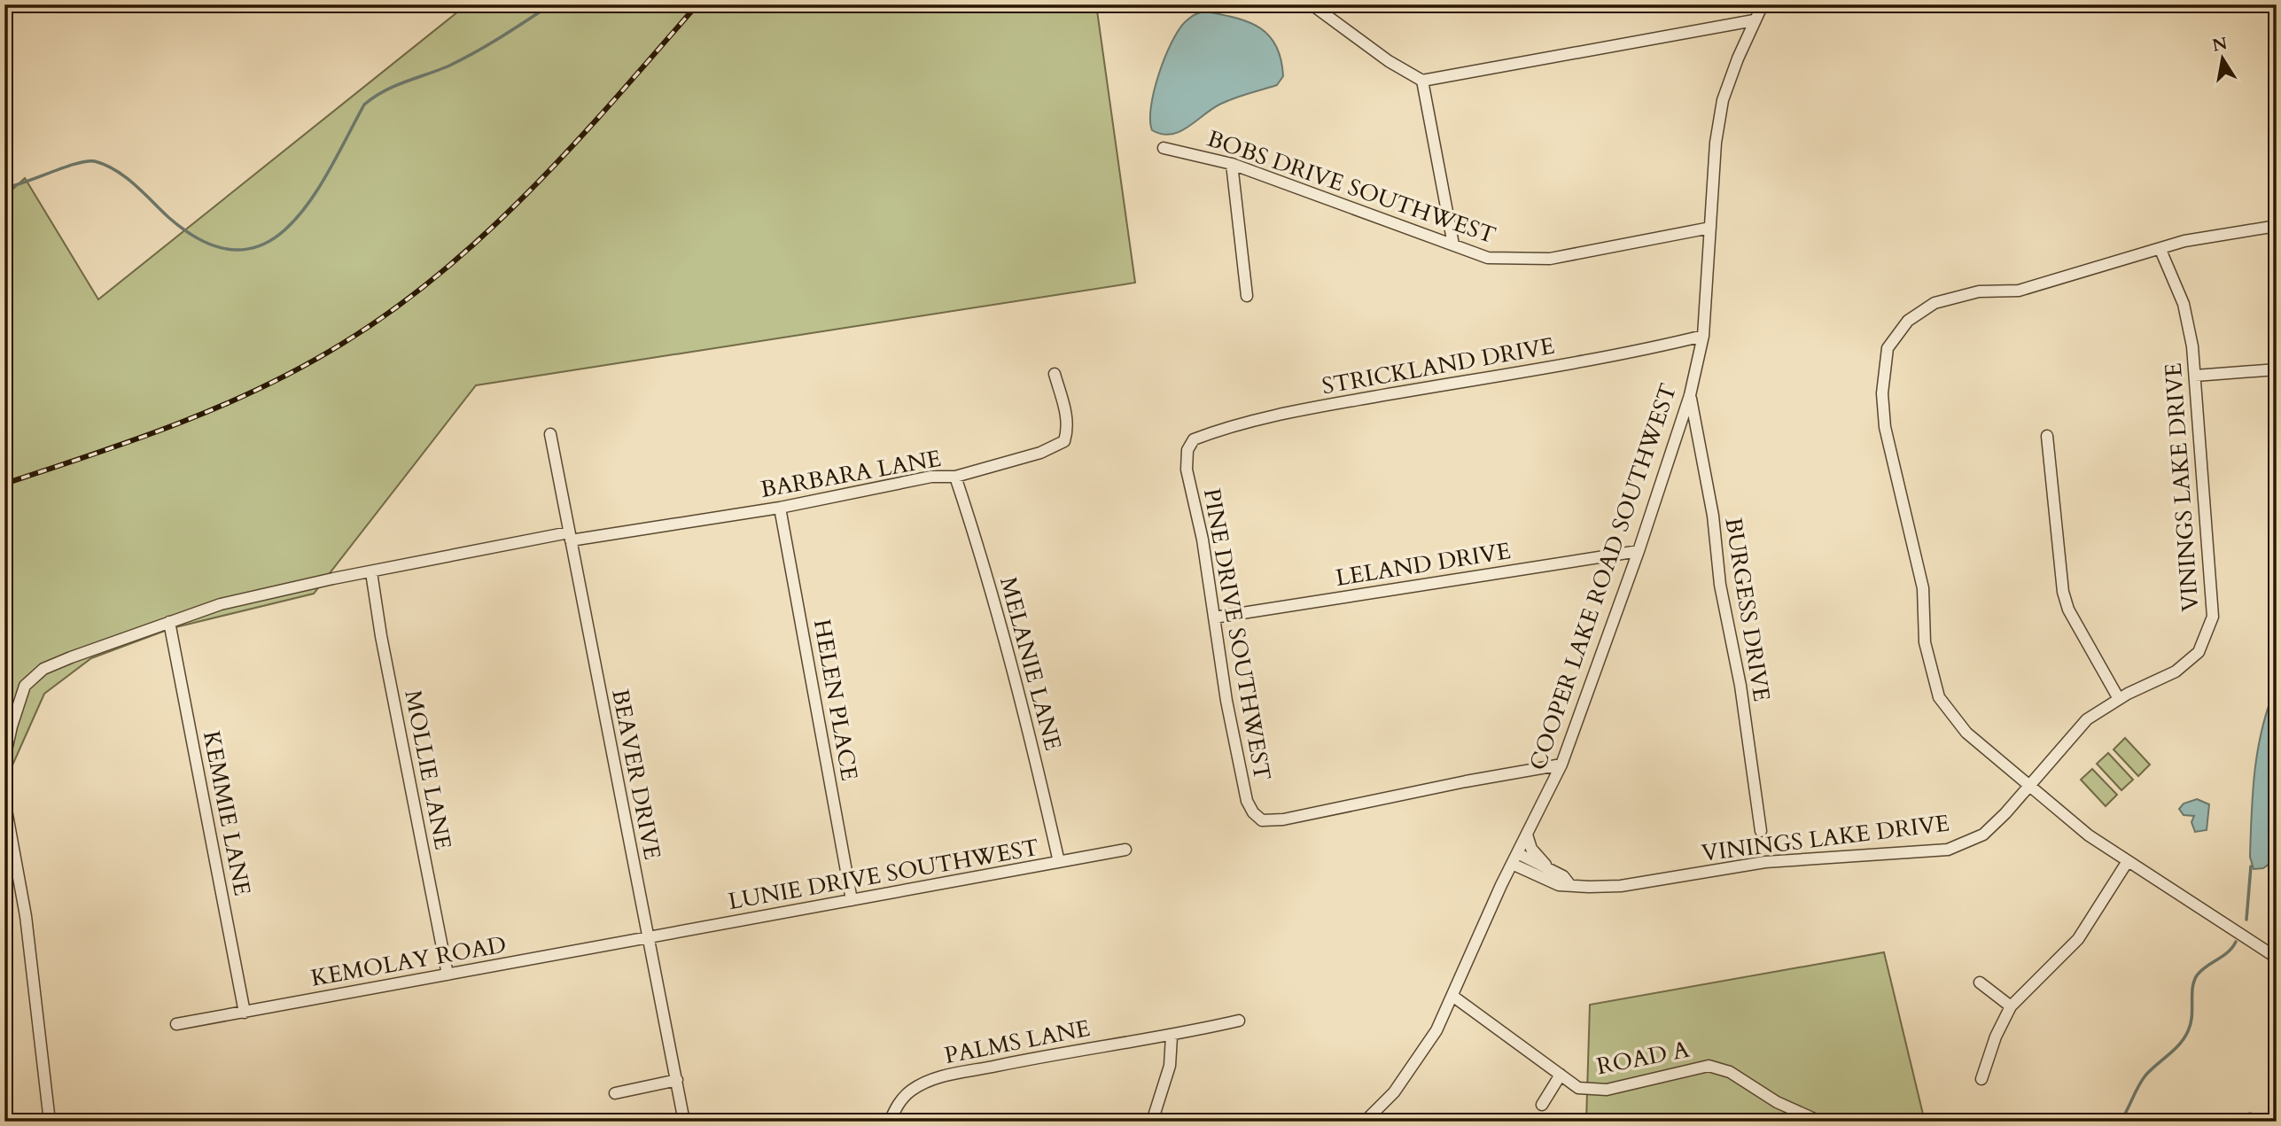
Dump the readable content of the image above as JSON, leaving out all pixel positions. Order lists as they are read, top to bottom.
{
  "streets": {
    "street": [
      "BOBS DRIVE SOUTHWEST",
      "STRICKLAND DRIVE",
      "BARBARA LANE",
      "VININGS LAKE DRIVE",
      "LELAND DRIVE",
      "COOPER LAKE ROAD SOUTHWEST",
      "BURGESS DRIVE",
      "PINE DRIVE SOUTHWEST",
      "MELANIE LANE",
      "HELEN PLACE",
      "MOLLIE LANE",
      "BEAVER DRIVE",
      "KEMMIE LANE",
      "LUNIE DRIVE SOUTHWEST",
      "KEMOLAY ROAD",
      "PALMS LANE",
      "ROAD A"
    ]
  },
  "crossings": [
    ["BOBS DRIVE SOUTHWEST", "COOPER LAKE ROAD SOUTHWEST"],
    ["STRICKLAND DRIVE", "COOPER LAKE ROAD SOUTHWEST"],
    ["STRICKLAND DRIVE", "PINE DRIVE SOUTHWEST"],
    ["BARBARA LANE", "MELANIE LANE"],
    ["BARBARA LANE", "HELEN PLACE"],
    ["BARBARA LANE", "MOLLIE LANE"],
    ["BARBARA LANE", "BEAVER DRIVE"],
    ["BARBARA LANE", "KEMMIE LANE"],
    ["VININGS LAKE DRIVE", "COOPER LAKE ROAD SOUTHWEST"],
    ["LELAND DRIVE", "COOPER LAKE ROAD SOUTHWEST"],
    ["LELAND DRIVE", "PINE DRIVE SOUTHWEST"],
    ["COOPER LAKE ROAD SOUTHWEST", "BURGESS DRIVE"],
    ["COOPER LAKE ROAD SOUTHWEST", "PINE DRIVE SOUTHWEST"],
    ["COOPER LAKE ROAD SOUTHWEST", "ROAD A"],
    ["MELANIE LANE", "LUNIE DRIVE SOUTHWEST"],
    ["HELEN PLACE", "LUNIE DRIVE SOUTHWEST"],
    ["MOLLIE LANE", "KEMOLAY ROAD"],
    ["BEAVER DRIVE", "LUNIE DRIVE SOUTHWEST"],
    ["BEAVER DRIVE", "KEMOLAY ROAD"],
    ["KEMMIE LANE", "KEMOLAY ROAD"],
    ["LUNIE DRIVE SOUTHWEST", "KEMOLAY ROAD"]
  ],
  "north": "top"
}
